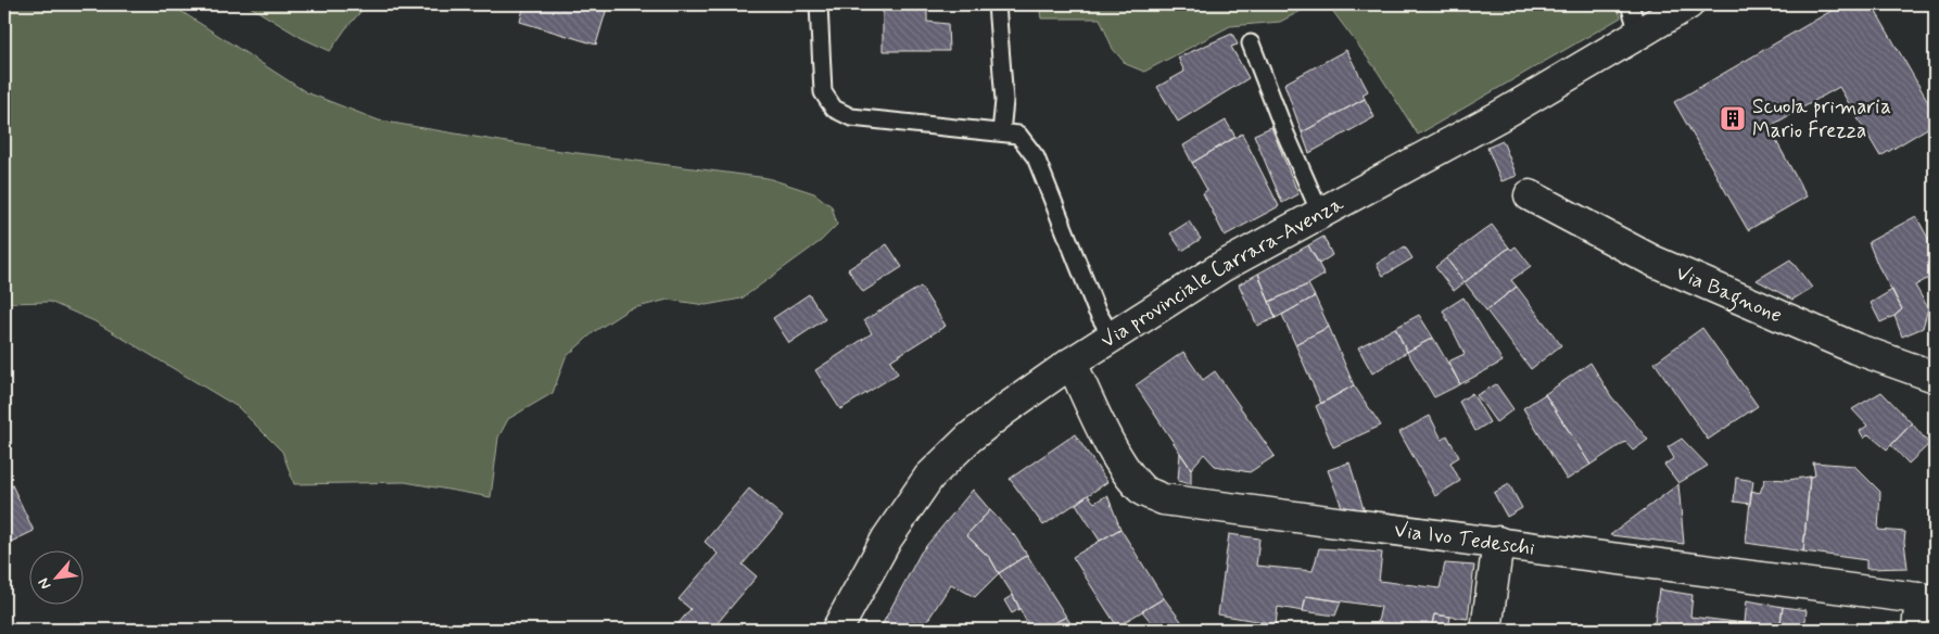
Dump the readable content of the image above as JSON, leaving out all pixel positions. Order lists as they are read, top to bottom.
{
  "streets": {
    "street": ["Via provinciale Carrara-Avenza", "Via Bagnone", "Via Ivo Tedeschi"]
  },
  "crossings": [
    ["Via provinciale Carrara-Avenza", "Via Ivo Tedeschi"]
  ],
  "places": {
    "building": ["Scuola primaria Mario Frezza"]
  },
  "north": "bottom left"
}
